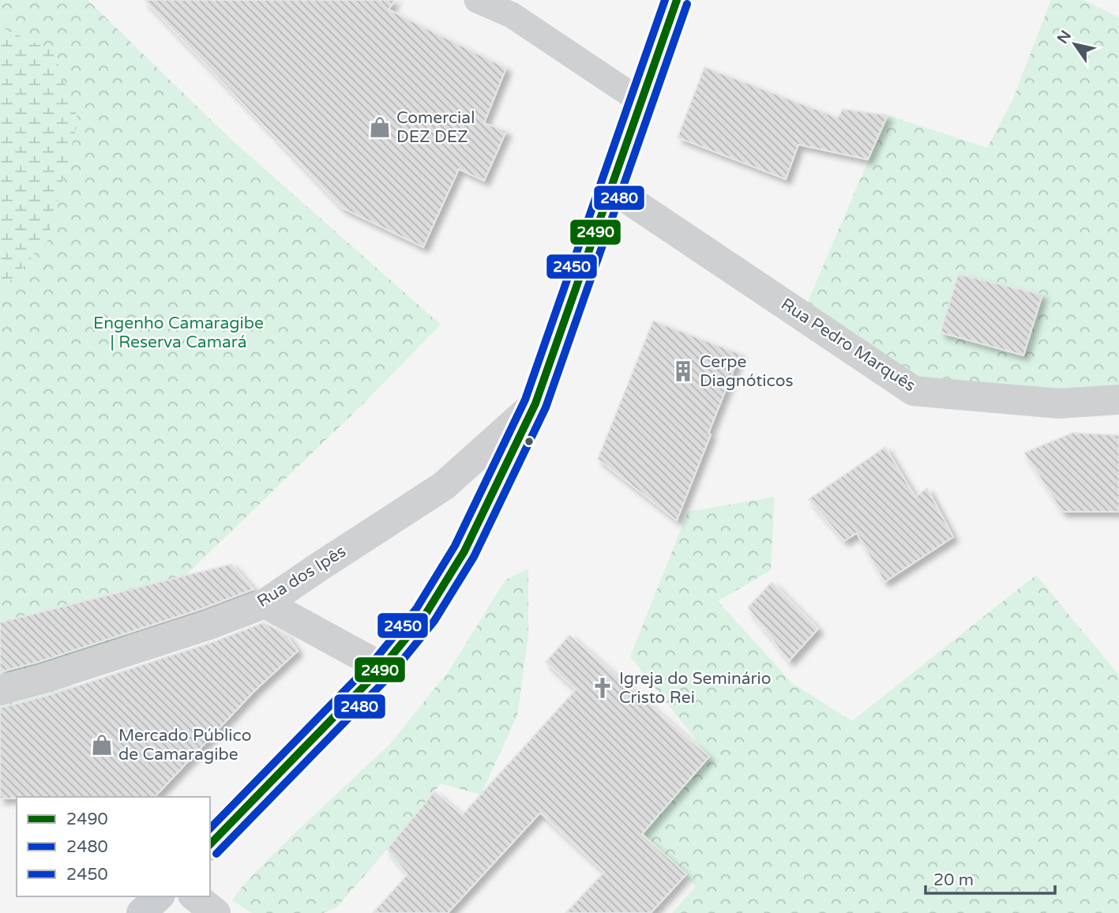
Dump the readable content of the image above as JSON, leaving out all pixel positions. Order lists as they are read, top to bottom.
{
  "streets": {
    "street": ["Rua Pedro Marquês", "Rua dos Ipês"]
  },
  "parks": ["Engenho Camaragibe | Reserva Camará"],
  "places": {
    "shop": ["Comercial DEZ DEZ", "Mercado Público de Camaragibe"],
    "building": ["Cerpe Diagnóticos"],
    "church": ["Igreja do Seminário Cristo Rei"]
  },
  "lines": ["transit line 2490", "transit line 2450", "transit line 2480"],
  "legend": ["2490", "2480", "2450"],
  "scale_bar": "20 m",
  "north": "top left"
}
